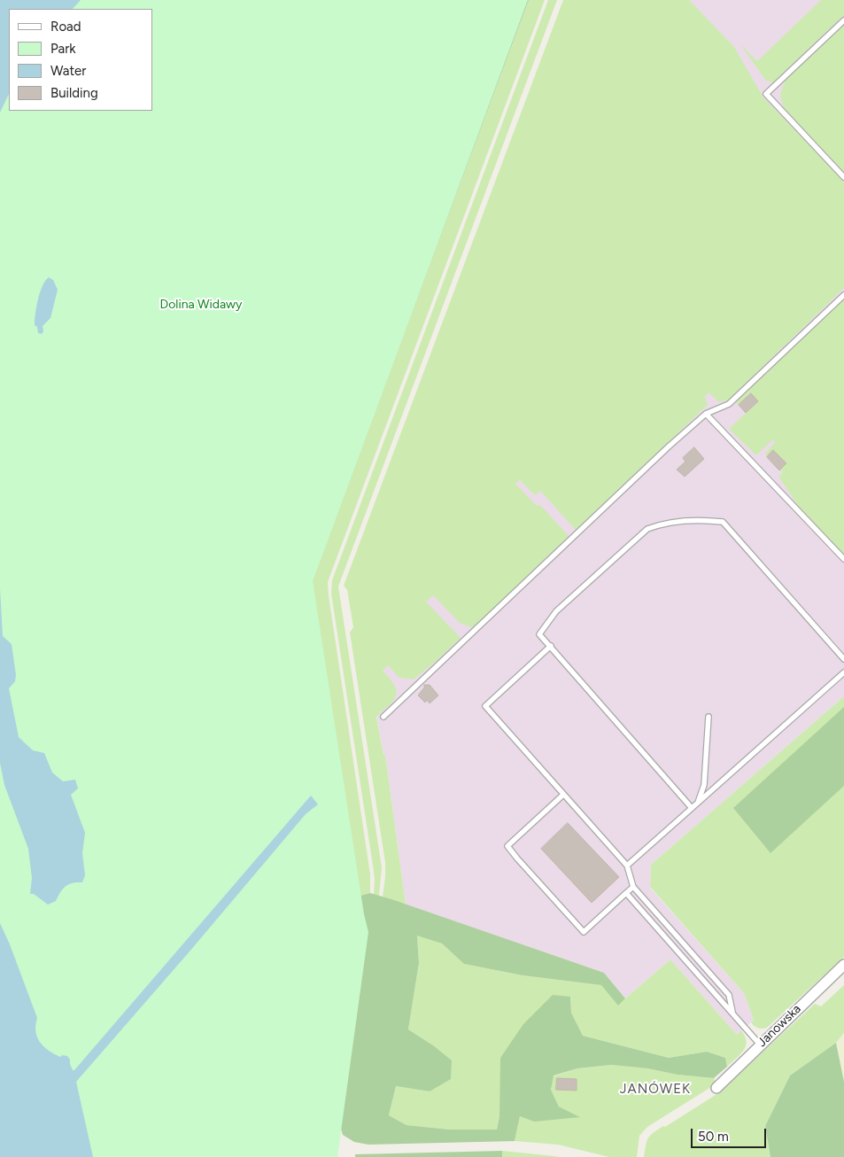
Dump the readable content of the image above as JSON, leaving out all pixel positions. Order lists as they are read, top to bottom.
{
  "streets": {
    "street": ["Janowska"]
  },
  "districts": ["JANÓWEK"],
  "parks": ["Dolina Widawy"],
  "legend": [
    "Road",
    "Park",
    "Water",
    "Building"
  ],
  "scale_bar": "50 m"
}
